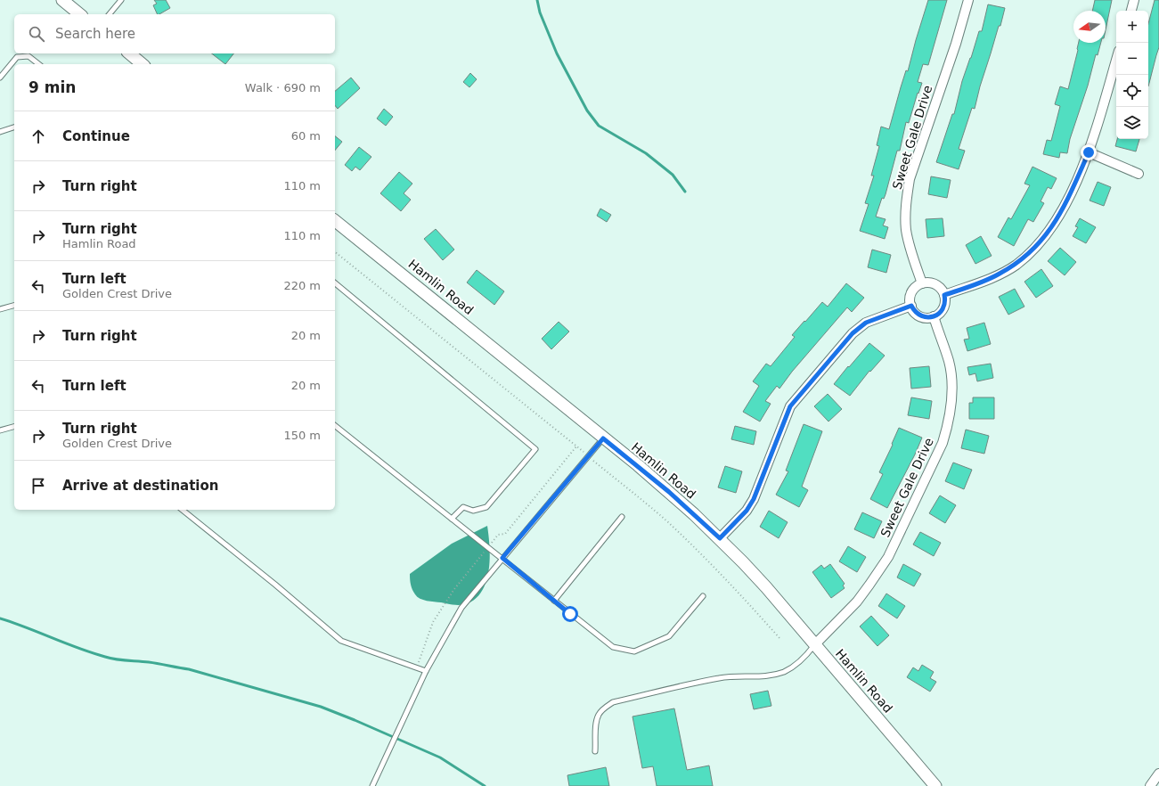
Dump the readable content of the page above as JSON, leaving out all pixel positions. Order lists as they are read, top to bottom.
{
  "streets": {
    "street": ["Sweet Gale Drive", "Hamlin Road"]
  },
  "crossings": [
    ["Sweet Gale Drive", "Hamlin Road"]
  ],
  "north": "left",
  "page": {
    "map_buttons": ["+", "−"],
    "search": "Search here",
    "heading": ["9 min", "Walk · 690 m"],
    "list": [
      ["Continue", "60 m"],
      ["Turn right", "110 m"],
      ["Turn right", "Hamlin Road", "110 m"],
      ["Turn left", "Golden Crest Drive", "220 m"],
      ["Turn right", "20 m"],
      ["Turn left", "20 m"],
      ["Turn right", "Golden Crest Drive", "150 m"],
      "Arrive at destination"
    ]
  }
}
